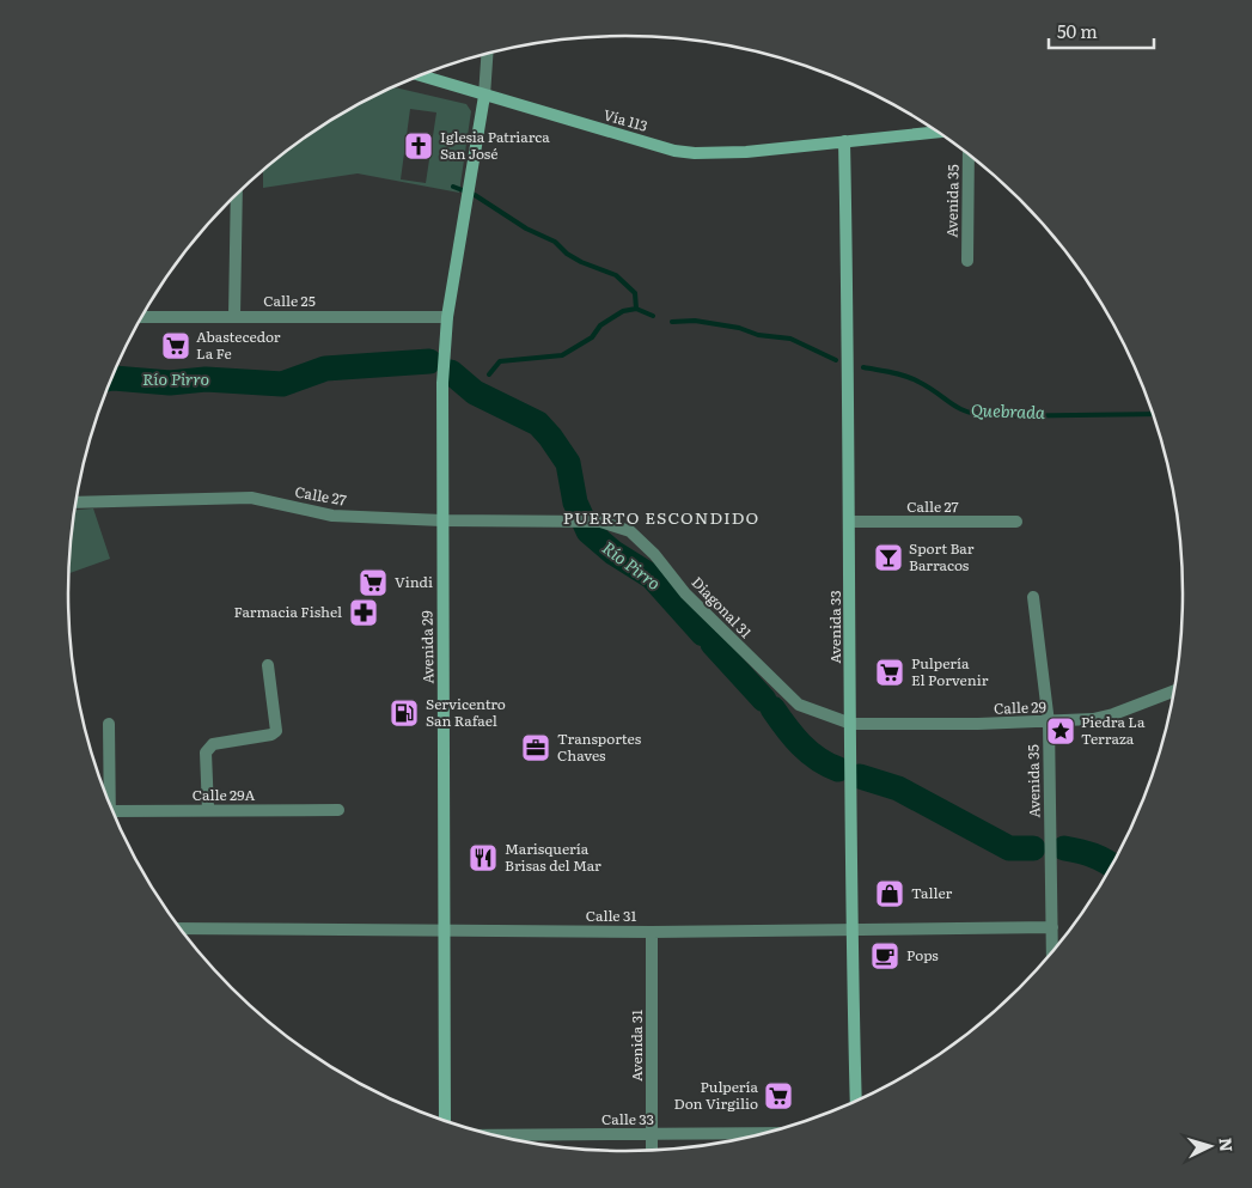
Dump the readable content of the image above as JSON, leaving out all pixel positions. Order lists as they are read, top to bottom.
{
  "streets": {
    "main road": ["Vía 113", "Avenida 33", "Avenida 29"],
    "street": [
      "Avenida 35",
      "Calle 25",
      "Calle 27",
      "Diagonal 31",
      "Calle 29",
      "Calle 29A",
      "Calle 31",
      "Avenida 31",
      "Calle 33"
    ]
  },
  "crossings": [
    ["Vía 113", "Avenida 33"],
    ["Vía 113", "Avenida 29"],
    ["Avenida 35", "Calle 29"],
    ["Avenida 35", "Calle 31"],
    ["Calle 25", "Avenida 29"],
    ["Calle 27", "Diagonal 31"],
    ["Calle 27", "Avenida 33"],
    ["Calle 27", "Avenida 29"],
    ["Diagonal 31", "Avenida 33"],
    ["Diagonal 31", "Calle 29"],
    ["Avenida 33", "Calle 29"],
    ["Avenida 33", "Calle 31"],
    ["Avenida 29", "Calle 31"],
    ["Calle 31", "Avenida 31"],
    ["Avenida 31", "Calle 33"]
  ],
  "districts": ["PUERTO ESCONDIDO"],
  "water": ["Río Pirro", "Quebrada"],
  "places": {
    "church": ["Iglesia Patriarca San José"],
    "supermarket": [
      "Abastecedor La Fe",
      "Vindi",
      "Pulpería El Porvenir",
      "Pulpería Don Virgilio"
    ],
    "bar": ["Sport Bar Barracos"],
    "pharmacy": ["Farmacia Fishel"],
    "fuel station": ["Servicentro San Rafael"],
    "place": ["Piedra La Terraza"],
    "office": ["Transportes Chaves"],
    "restaurant": ["Marisquería Brisas del Mar"],
    "shop": ["Taller"],
    "cafe": ["Pops"]
  },
  "scale_bar": "50 m",
  "north": "right"
}
